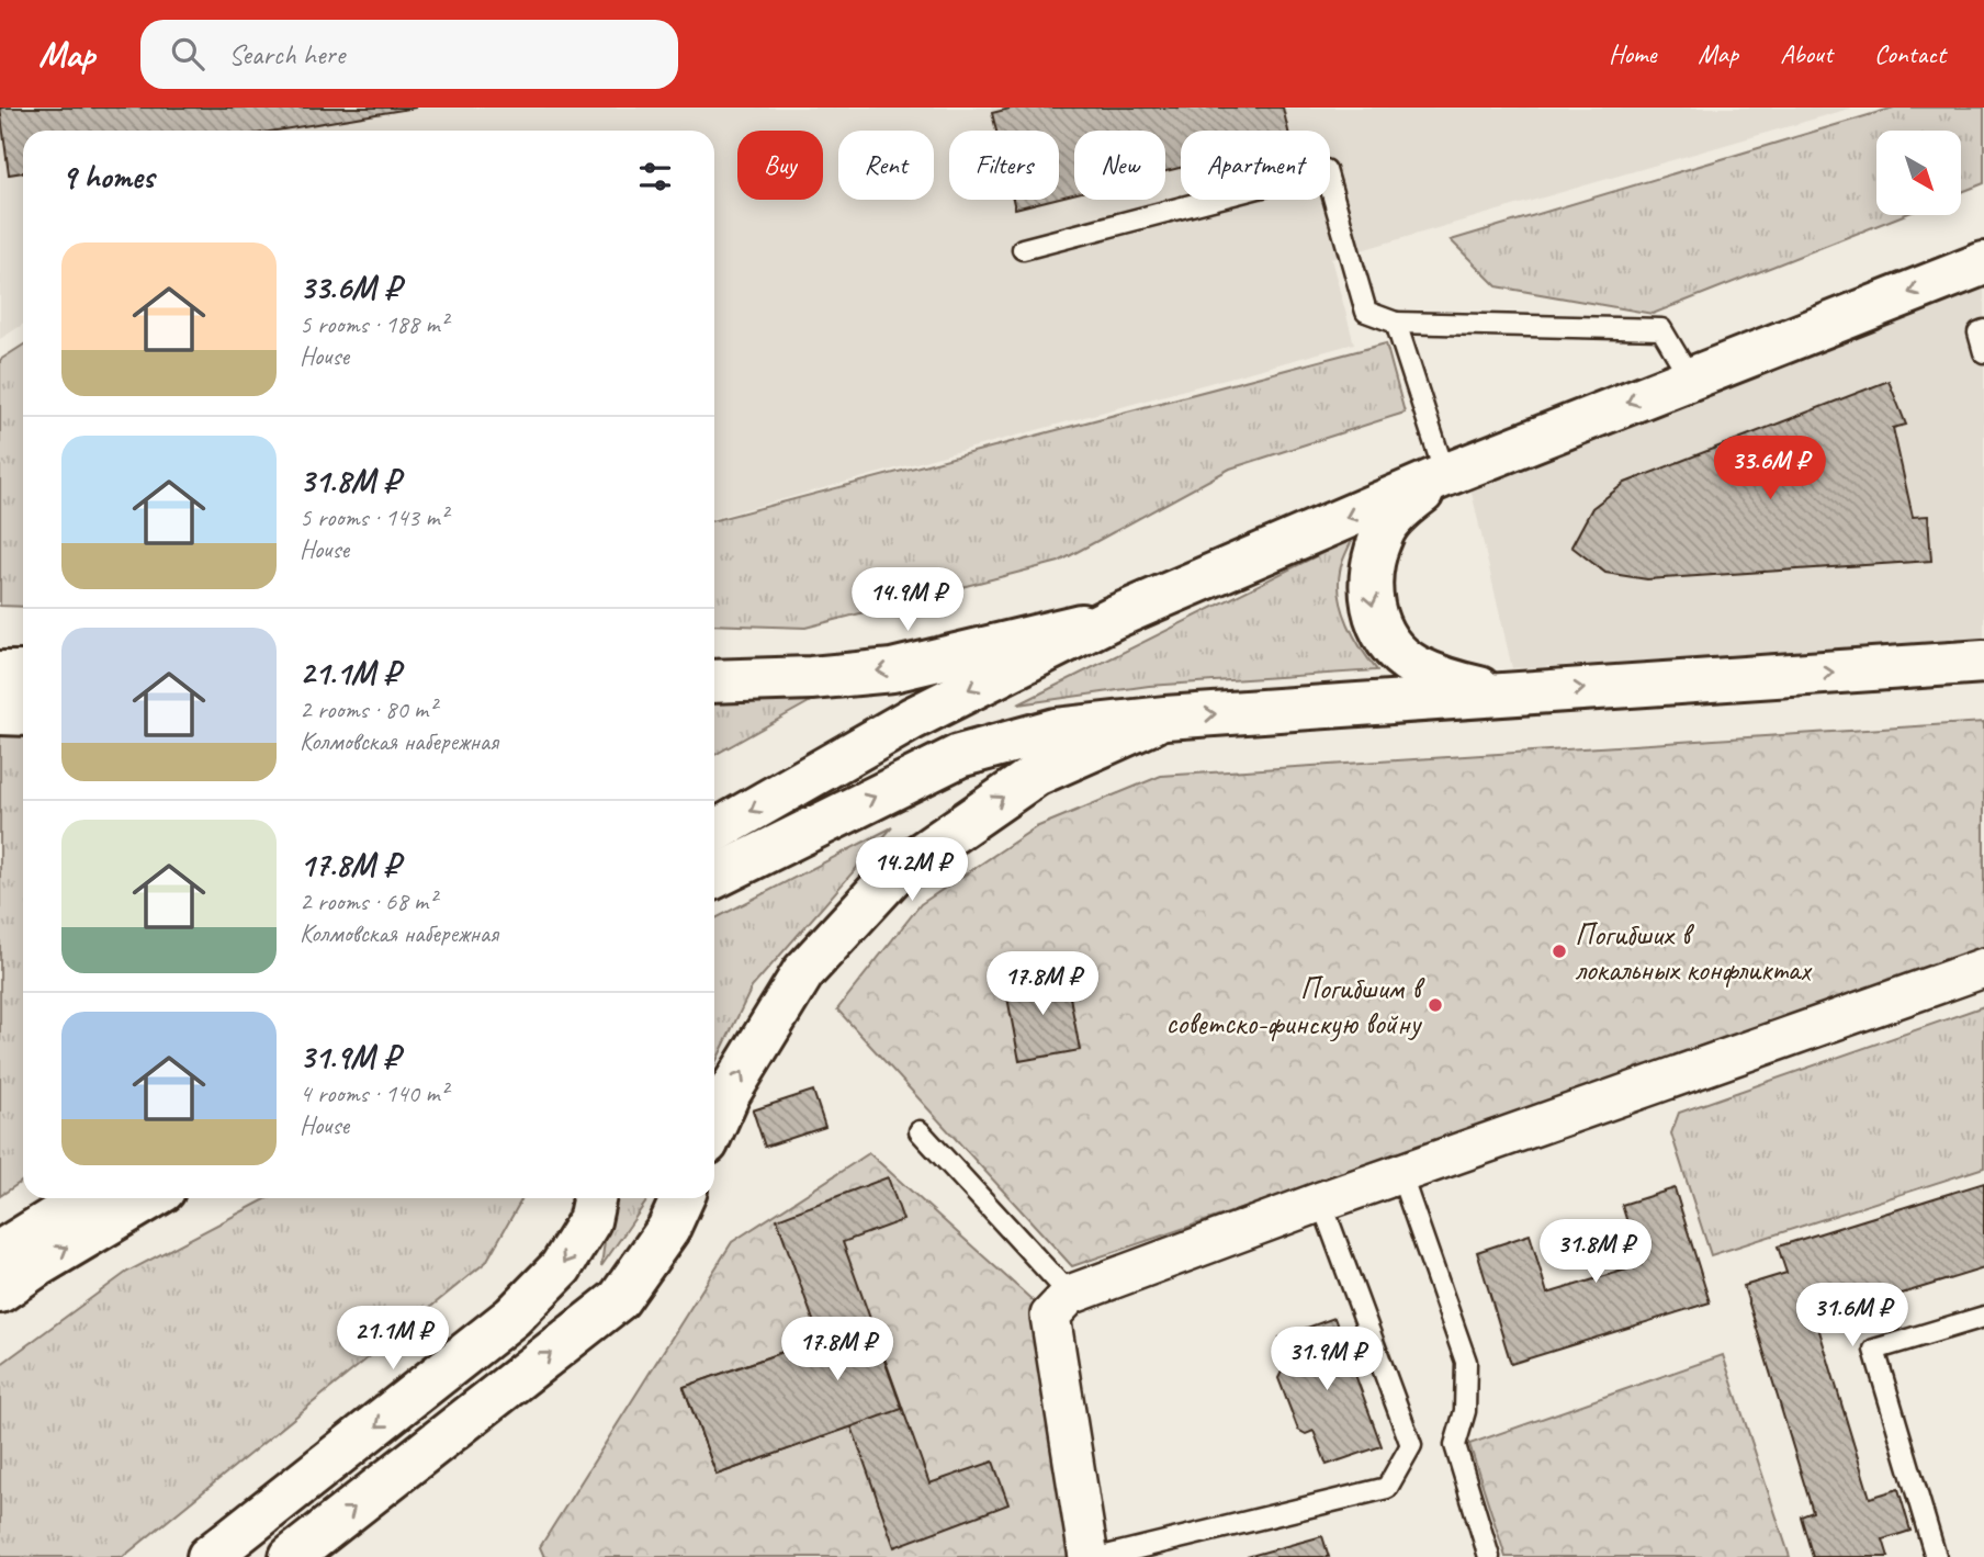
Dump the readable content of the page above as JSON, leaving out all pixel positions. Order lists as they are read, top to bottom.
{
  "places": ["Погибших в локальных конфликтах", "Погибшим в советско-финскую войну"],
  "north": "bottom right",
  "page": {
    "header": "Map",
    "search": "Search here",
    "nav": [
      "Home",
      "Map",
      "About",
      "Contact"
    ],
    "chip": [
      "Buy",
      "Rent",
      "Filters",
      "New",
      "Apartment"
    ],
    "heading": "9 homes",
    "list": [
      {
        "name": "33.6M ₽",
        "note": "5 rooms · 188 m² · House"
      },
      {
        "name": "31.8M ₽",
        "note": "5 rooms · 143 m² · House"
      },
      {
        "name": "21.1M ₽",
        "note": "2 rooms · 80 m² · Колмовская набережная"
      },
      {
        "name": "17.8M ₽",
        "note": "2 rooms · 68 m² · Колмовская набережная"
      },
      {
        "name": "31.9M ₽",
        "note": "4 rooms · 140 m² · House"
      }
    ],
    "price": [
      "33.6M ₽",
      "14.9M ₽",
      "14.2M ₽",
      "17.8M ₽",
      "31.8M ₽",
      "31.6M ₽",
      "21.1M ₽",
      "17.8M ₽",
      "31.9M ₽"
    ]
  }
}
